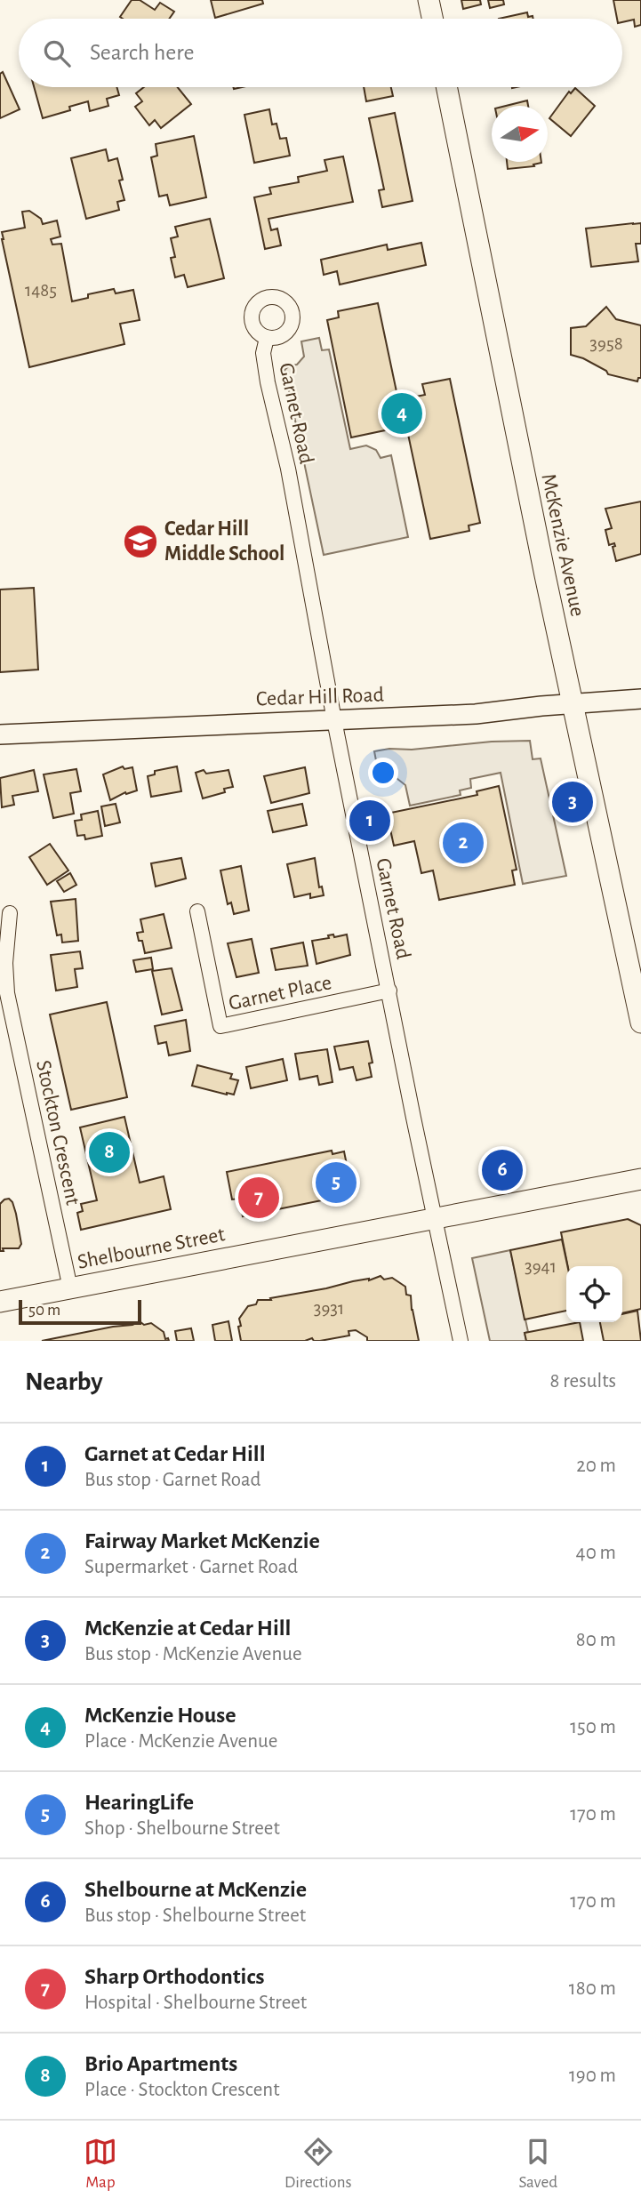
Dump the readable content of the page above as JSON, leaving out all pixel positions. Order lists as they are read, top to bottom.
{
  "streets": {
    "main road": ["McKenzie Avenue", "Shelbourne Street"],
    "street": [
      "Garnet Road",
      "Cedar Hill Road",
      "Garnet Place",
      "Stockton Crescent"
    ]
  },
  "crossings": [
    ["Garnet Road", "Cedar Hill Road"],
    ["Garnet Road", "Garnet Place"],
    ["Garnet Road", "Shelbourne Street"],
    ["McKenzie Avenue", "Cedar Hill Road"],
    ["Stockton Crescent", "Shelbourne Street"]
  ],
  "places": {
    "school or university": ["Cedar Hill Middle School"]
  },
  "house_numbers": [
    "1485",
    "3958",
    "3941",
    "3931"
  ],
  "scale_bar": "50 m",
  "north": "right",
  "page": {
    "search": "Search here",
    "pins": [
      "4",
      "3",
      "1",
      "2",
      "8",
      "6",
      "5",
      "7"
    ],
    "scale": "50 m",
    "heading": ["Nearby", "8 results"],
    "list": [
      {
        "mark": "1",
        "name": "Garnet at Cedar Hill",
        "note": "Bus stop · Garnet Road",
        "value": "20 m"
      },
      {
        "mark": "2",
        "name": "Fairway Market McKenzie",
        "note": "Supermarket · Garnet Road",
        "value": "40 m"
      },
      {
        "mark": "3",
        "name": "McKenzie at Cedar Hill",
        "note": "Bus stop · McKenzie Avenue",
        "value": "80 m"
      },
      {
        "mark": "4",
        "name": "McKenzie House",
        "note": "Place · McKenzie Avenue",
        "value": "150 m"
      },
      {
        "mark": "5",
        "name": "HearingLife",
        "note": "Shop · Shelbourne Street",
        "value": "170 m"
      },
      {
        "mark": "6",
        "name": "Shelbourne at McKenzie",
        "note": "Bus stop · Shelbourne Street",
        "value": "170 m"
      },
      {
        "mark": "7",
        "name": "Sharp Orthodontics",
        "note": "Hospital · Shelbourne Street",
        "value": "180 m"
      },
      {
        "mark": "8",
        "name": "Brio Apartments",
        "note": "Place · Stockton Crescent",
        "value": "190 m"
      }
    ],
    "nav": ["Map", "Directions", "Saved"]
  }
}
